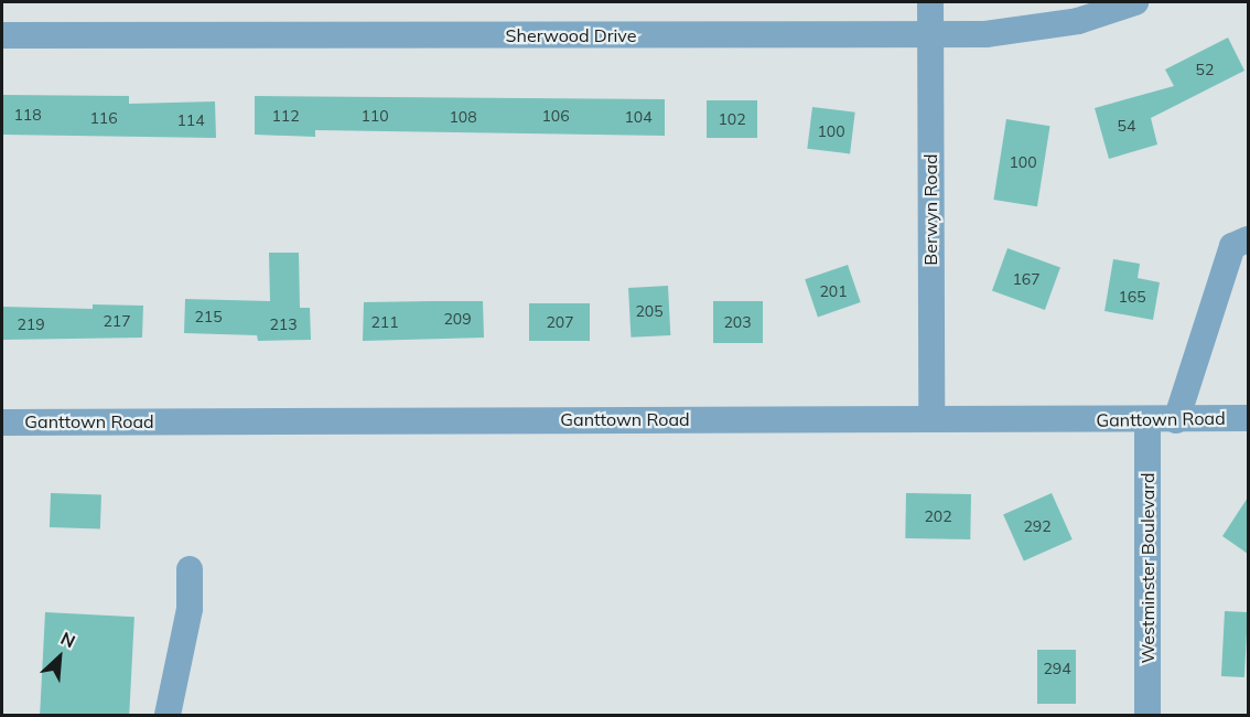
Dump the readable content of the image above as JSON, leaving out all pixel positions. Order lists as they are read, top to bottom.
{
  "streets": {
    "street": [
      "Sherwood Drive",
      "Berwyn Road",
      "Ganttown Road",
      "Westminster Boulevard"
    ]
  },
  "crossings": [
    ["Sherwood Drive", "Berwyn Road"],
    ["Berwyn Road", "Ganttown Road"],
    ["Ganttown Road", "Westminster Boulevard"]
  ],
  "house_numbers": [
    "52",
    "118",
    "112",
    "110",
    "106",
    "108",
    "104",
    "116",
    "102",
    "114",
    "54",
    "100",
    "100",
    "167",
    "201",
    "165",
    "205",
    "215",
    "209",
    "217",
    "211",
    "207",
    "203",
    "219",
    "213",
    "202",
    "292",
    "294"
  ],
  "north": "top right"
}
